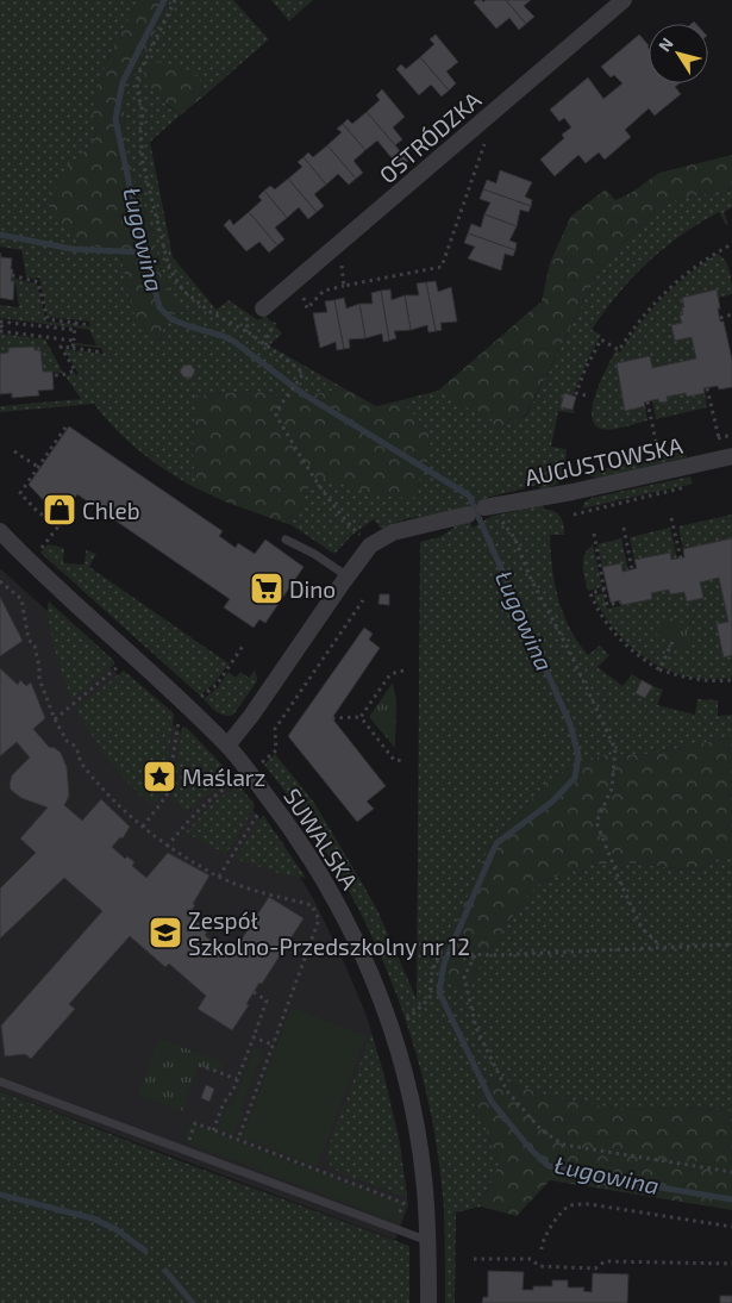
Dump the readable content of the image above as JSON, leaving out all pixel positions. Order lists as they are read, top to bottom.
{
  "streets": {
    "street": ["OSTRÓDZKA", "AUGUSTOWSKA", "SUWALSKA"]
  },
  "water": ["Ługowina"],
  "places": {
    "shop": ["Chleb"],
    "supermarket": ["Dino"],
    "place": ["Maślarz"],
    "school or university": ["Zespół Szkolno-Przedszkolny nr 12"]
  },
  "north": "top left"
}
